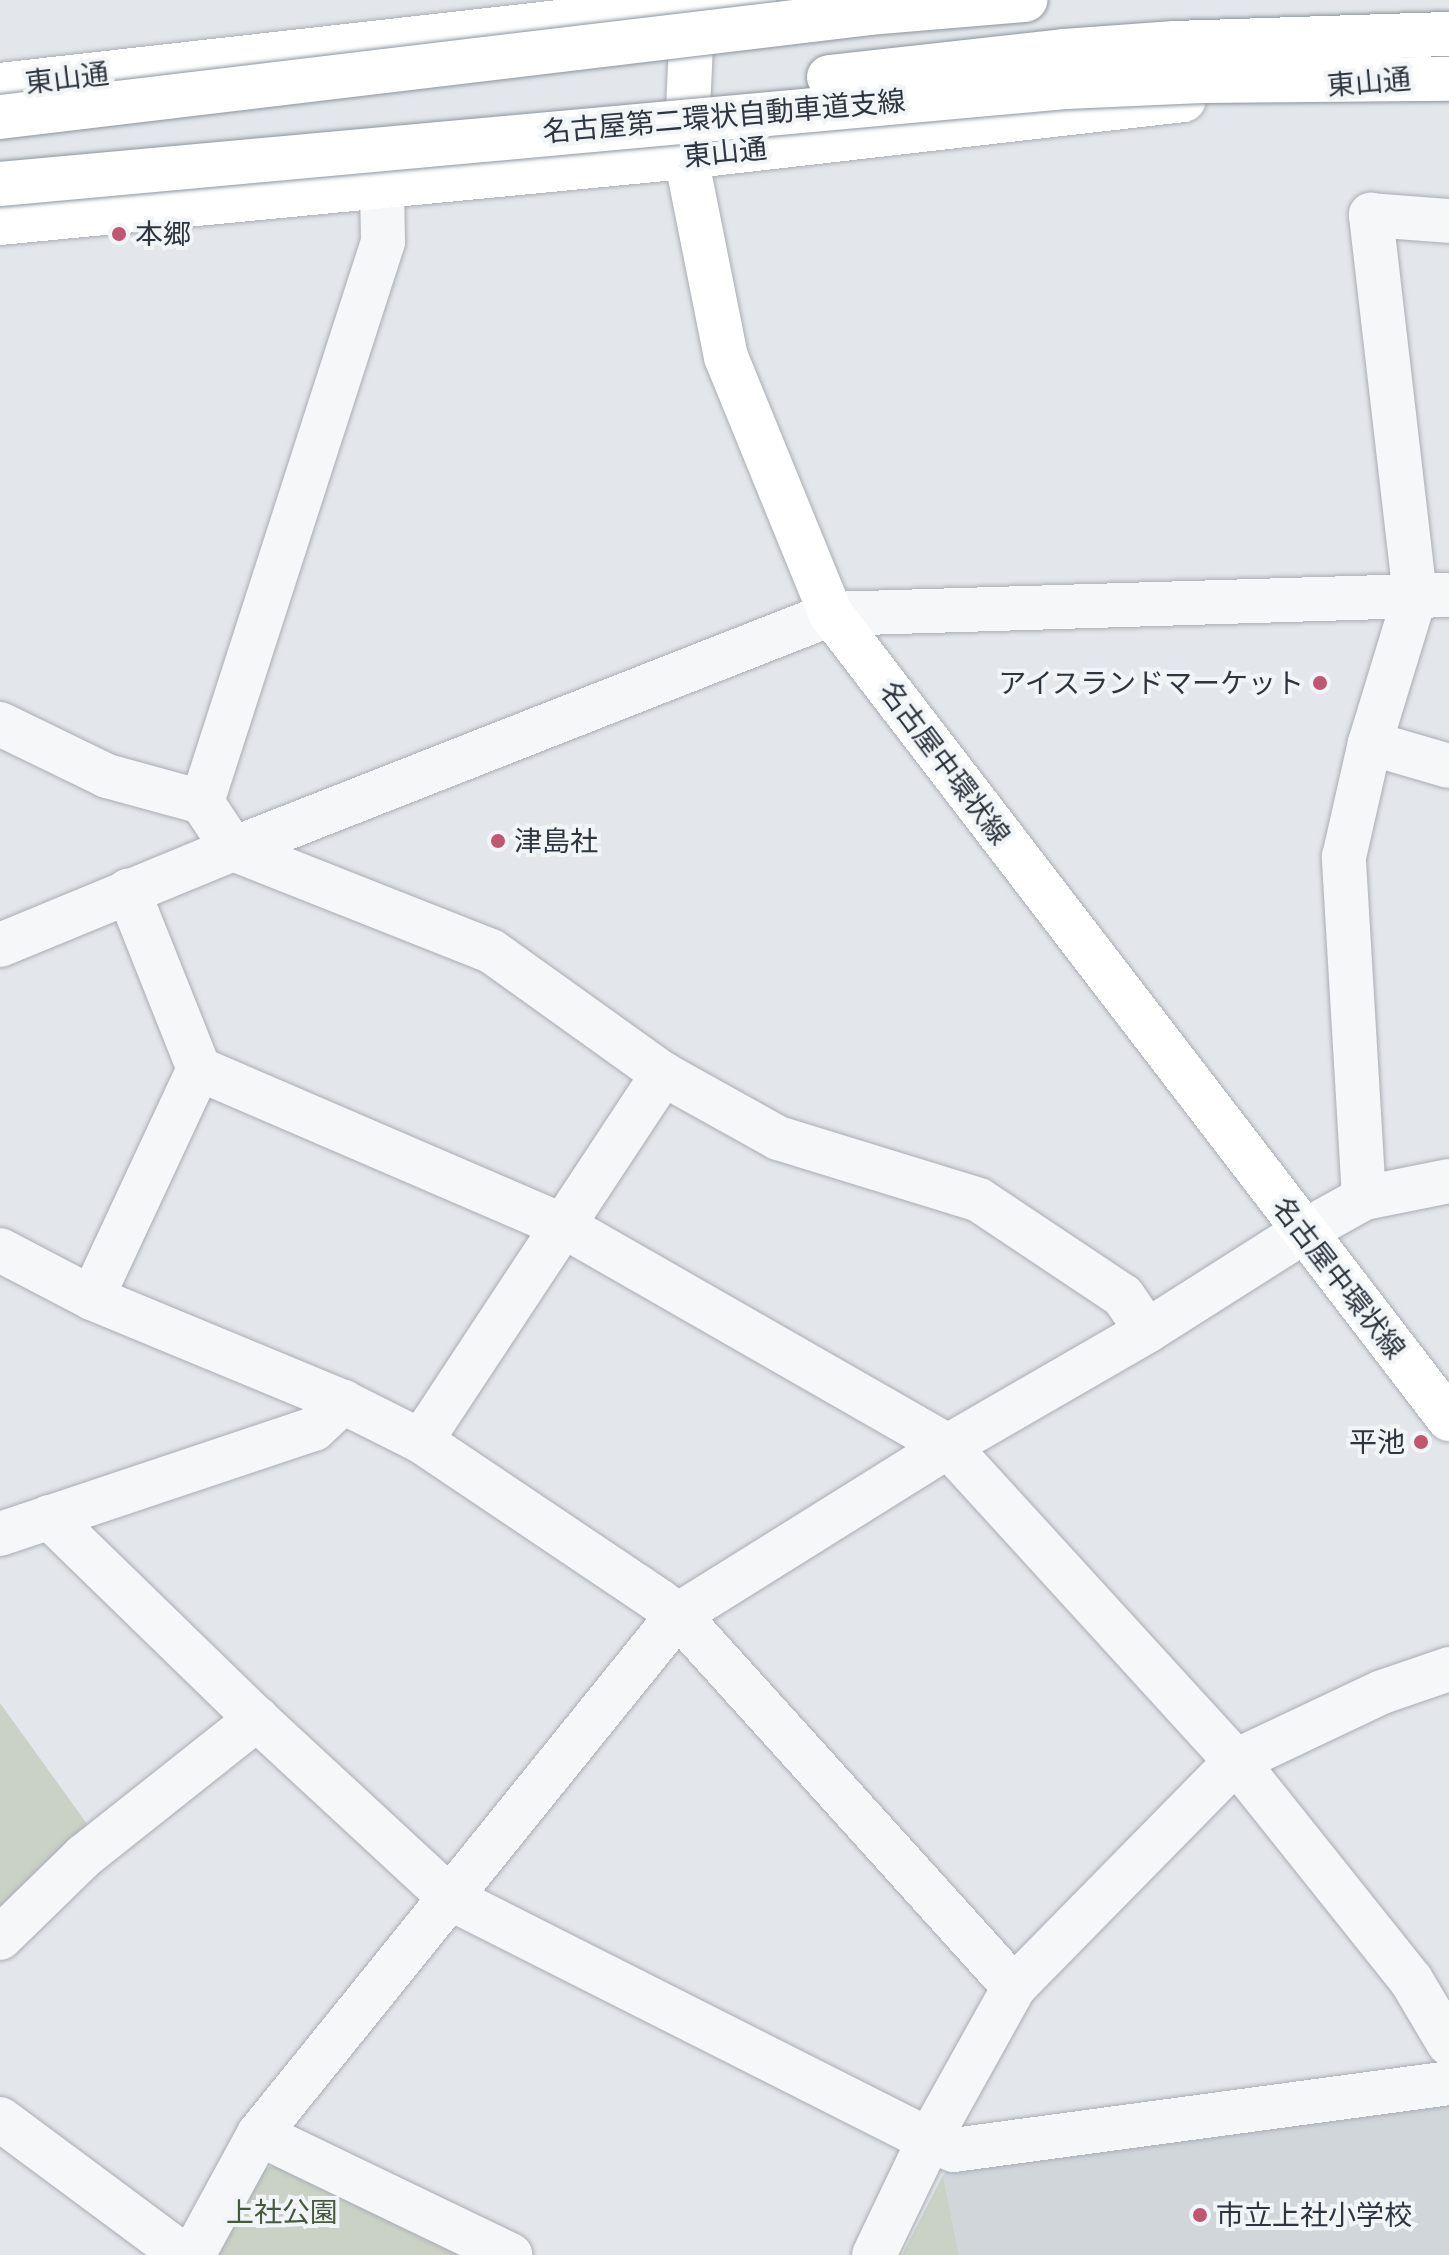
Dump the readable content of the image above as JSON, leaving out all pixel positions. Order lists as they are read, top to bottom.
{
  "streets": {
    "main road": ["東山通", "名古屋第二環状自動車道支線", "名古屋中環状線"]
  },
  "crossings": [
    ["東山通", "名古屋第二環状自動車道支線"],
    ["東山通", "名古屋中環状線"]
  ],
  "parks": ["上社公園"],
  "places": [
    "本郷",
    "アイスランドマーケット",
    "津島社",
    "平池",
    "市立上社小学校"
  ]
}
